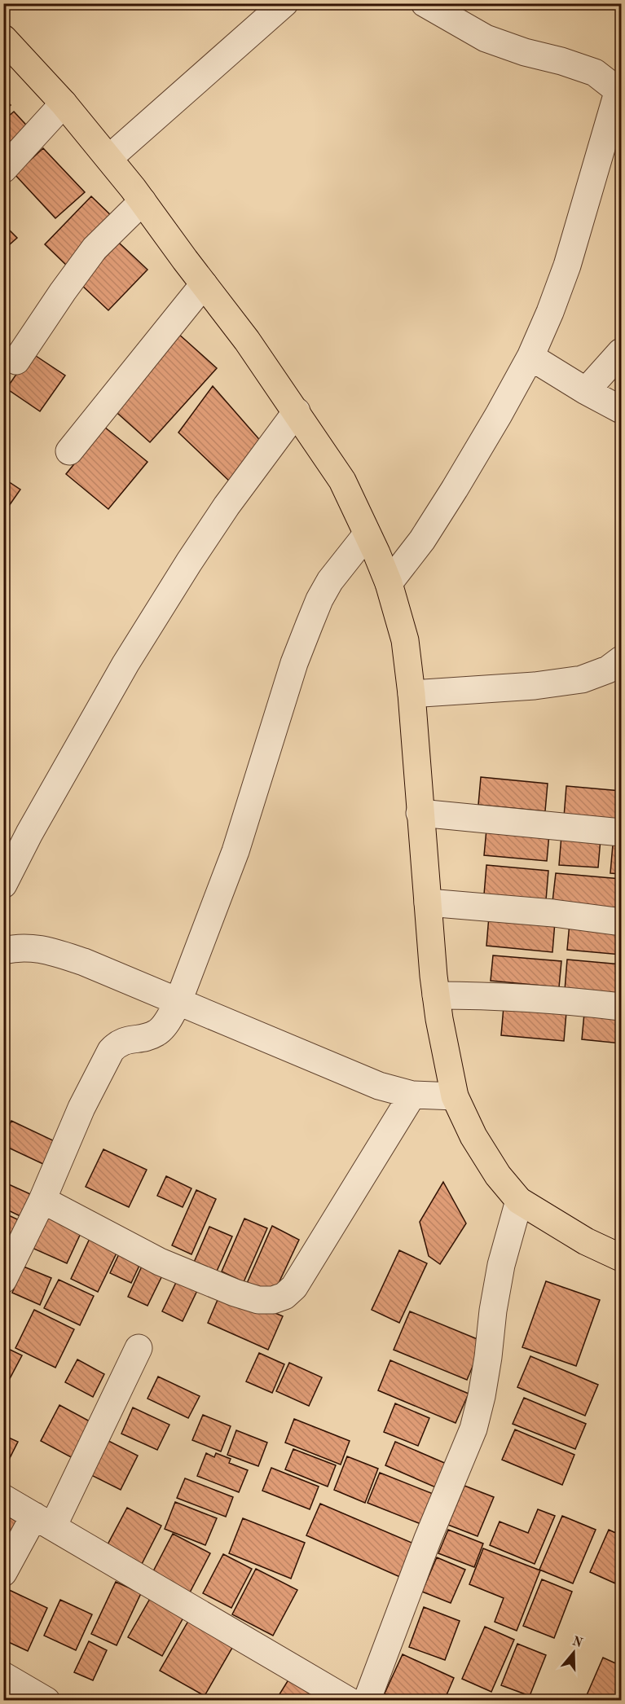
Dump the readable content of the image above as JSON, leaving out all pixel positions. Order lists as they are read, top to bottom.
{
  "north": "top"
}
